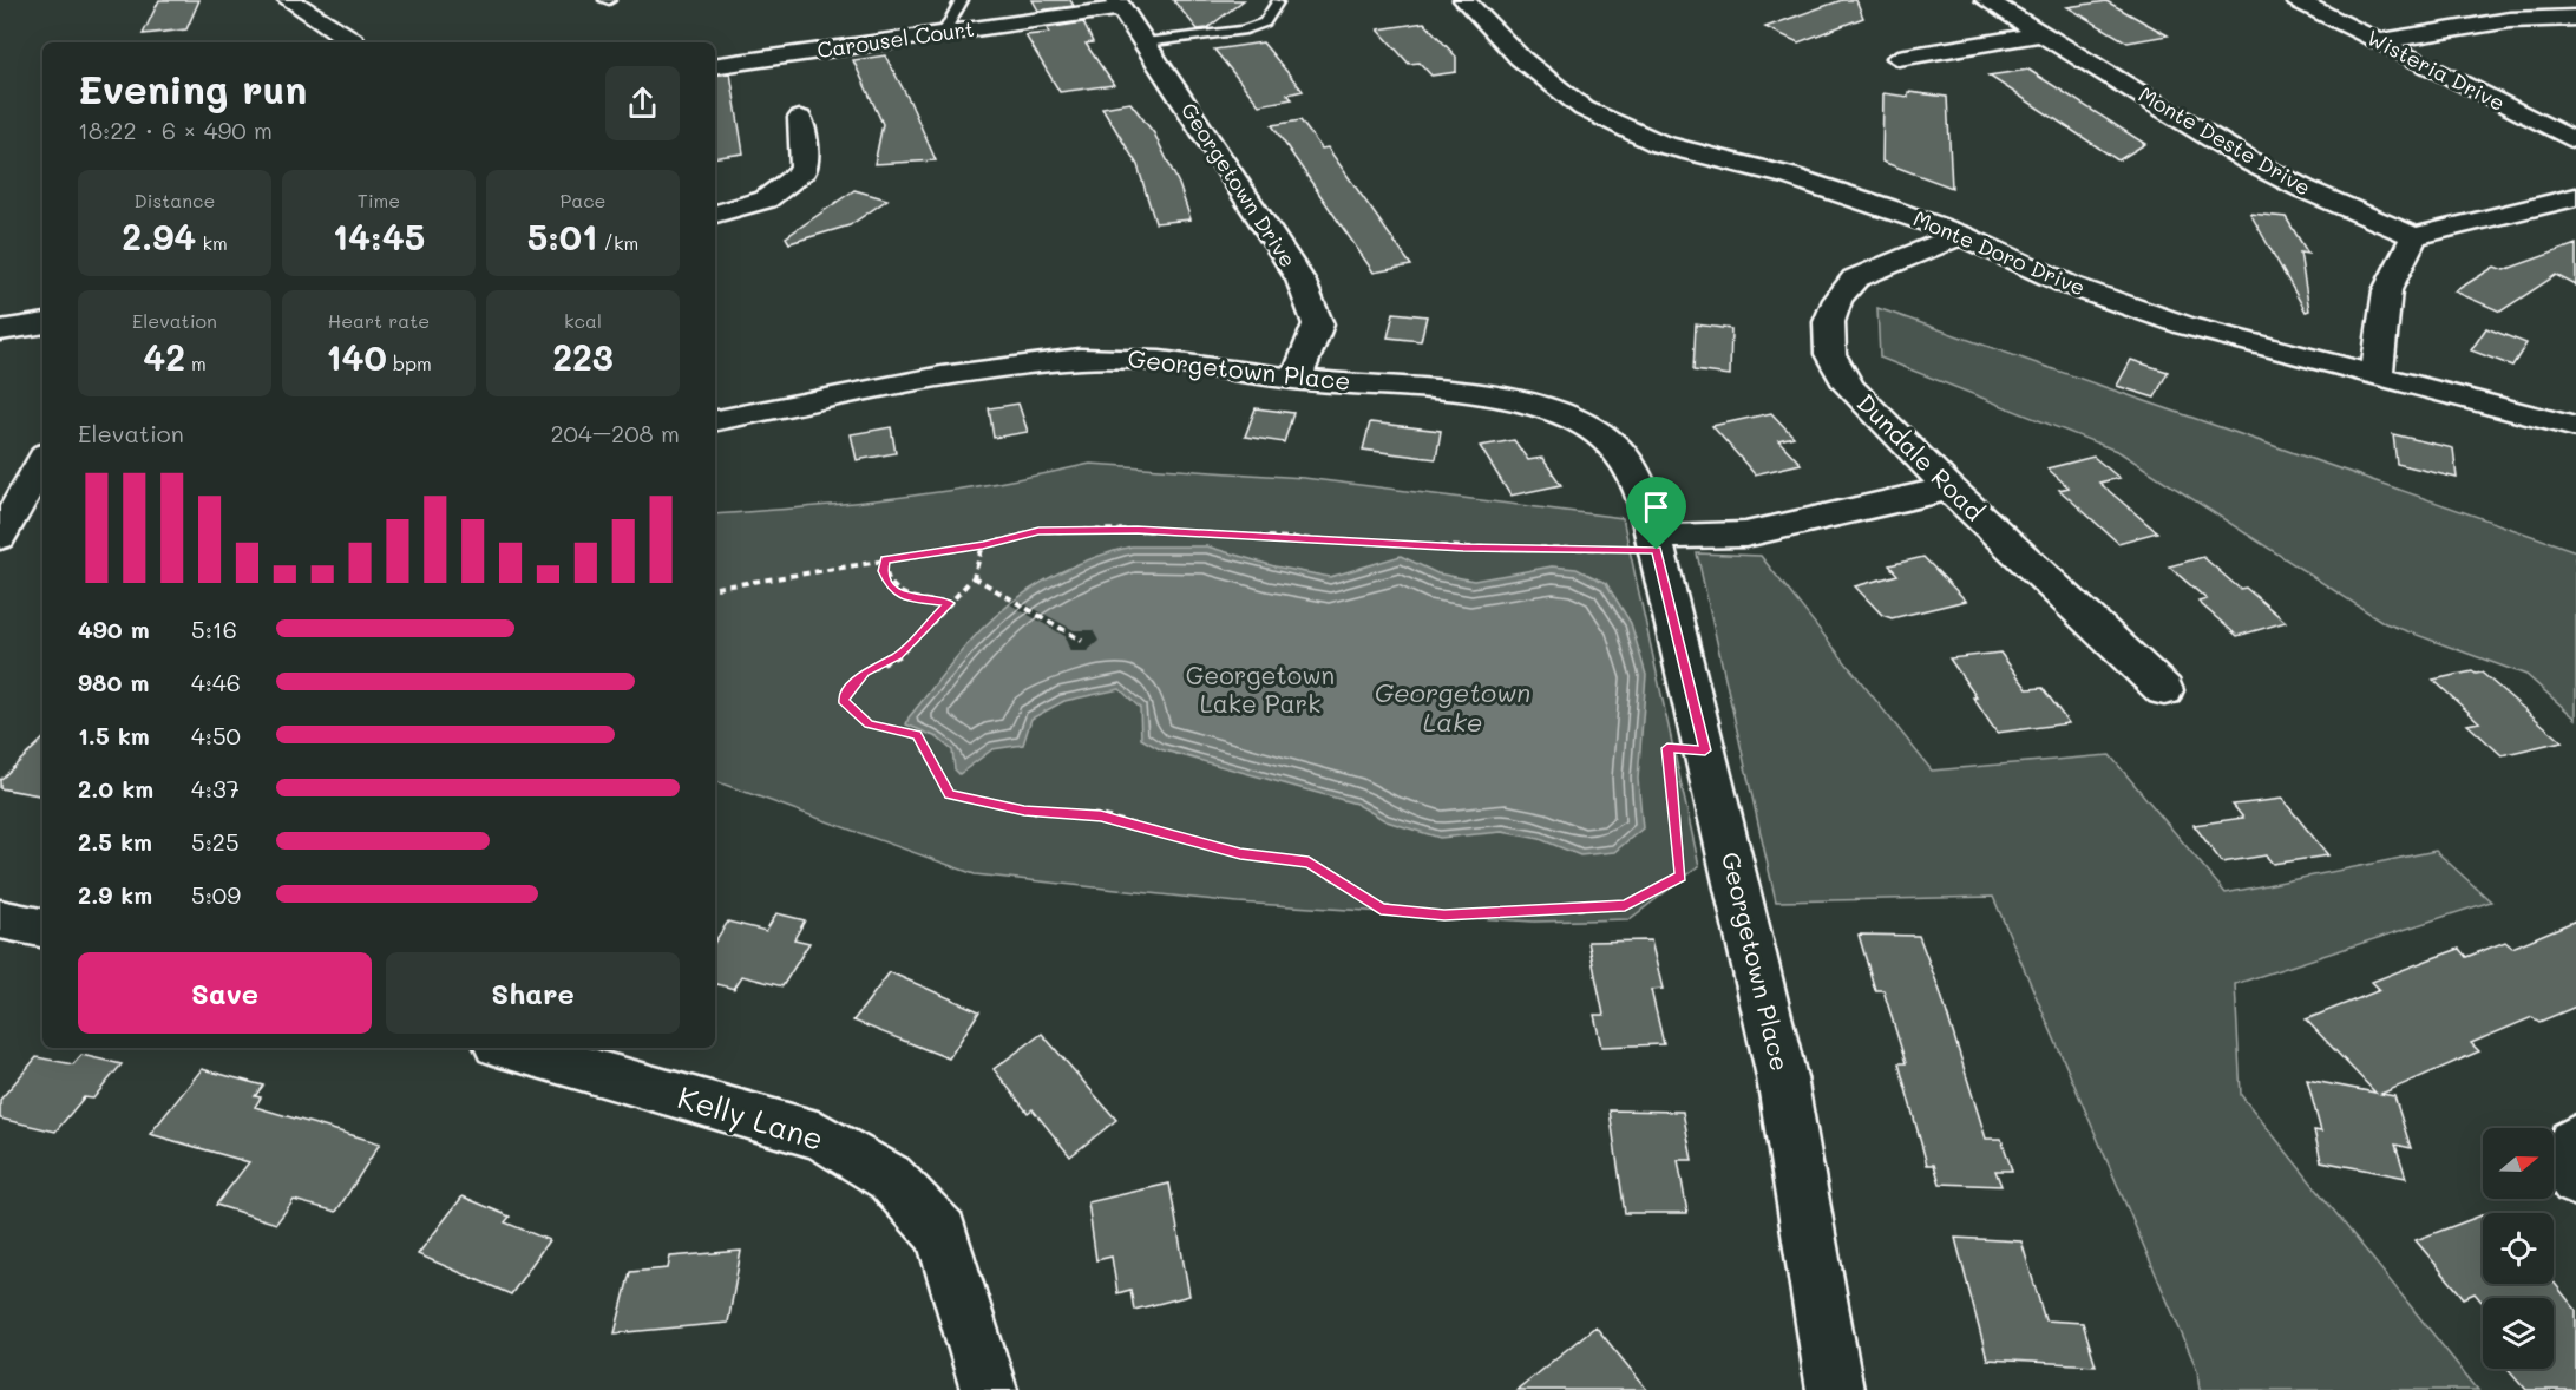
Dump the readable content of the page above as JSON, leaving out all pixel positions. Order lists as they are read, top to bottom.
{
  "streets": {
    "street": [
      "Carousel Court",
      "Wisteria Drive",
      "Monte Deste Drive",
      "Georgetown Drive",
      "Monte Doro Drive",
      "Georgetown Place",
      "Dundale Road",
      "Kelly Lane"
    ]
  },
  "crossings": [
    ["Carousel Court", "Georgetown Drive"],
    ["Georgetown Drive", "Georgetown Place"],
    ["Monte Doro Drive", "Dundale Road"]
  ],
  "water": ["Georgetown Lake"],
  "parks": ["Georgetown Lake Park"],
  "north": "right",
  "page": {
    "heading": ["Evening run", "18:22 · 6 × 490 m"],
    "stats": [
      ["Distance", "2.94 km"],
      ["Time", "14:45"],
      ["Pace", "5:01 /km"],
      ["Elevation", "42 m"],
      ["Heart rate", "140 bpm"],
      ["kcal", "223"]
    ],
    "chart": ["Elevation", "204–208 m"],
    "list": [
      {
        "name": "490 m",
        "note": "5:16"
      },
      {
        "name": "980 m",
        "note": "4:46"
      },
      {
        "name": "1.5 km",
        "note": "4:50"
      },
      {
        "name": "2.0 km",
        "note": "4:37"
      },
      {
        "name": "2.5 km",
        "note": "5:25"
      },
      {
        "name": "2.9 km",
        "note": "5:09"
      }
    ],
    "buttons": ["Save", "Share"]
  }
}
